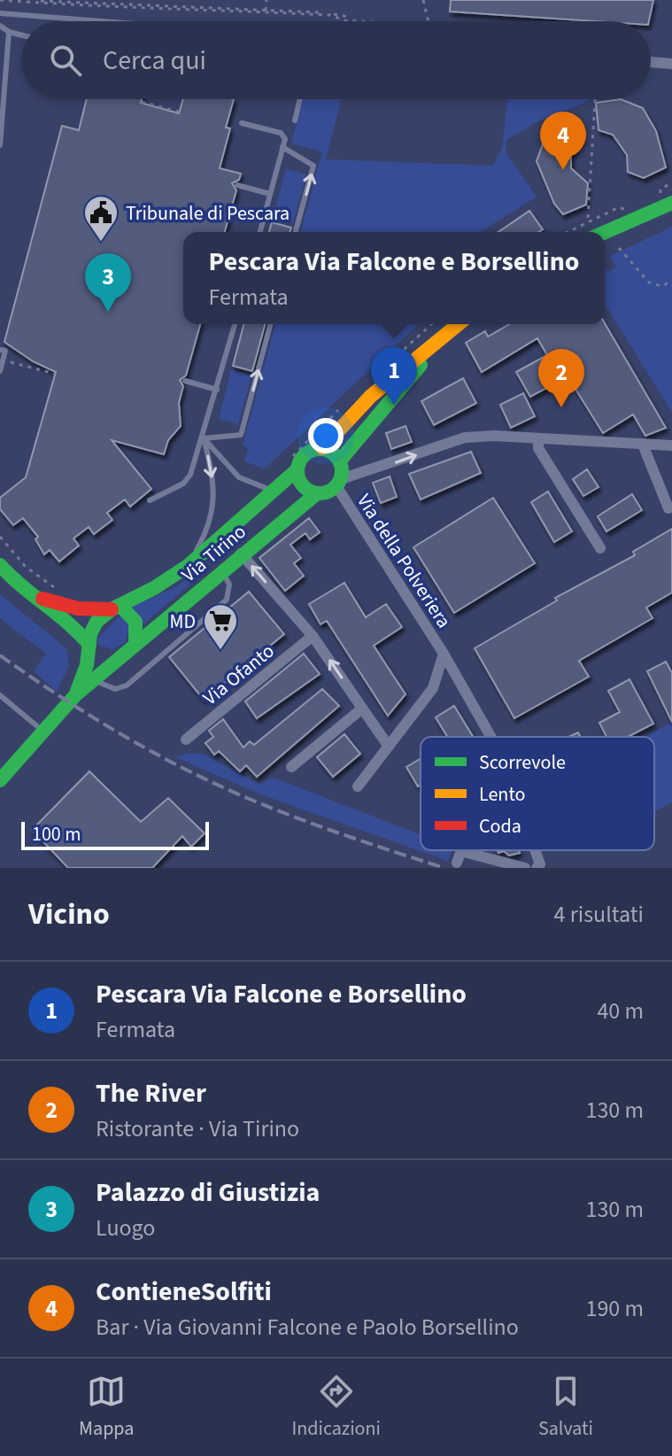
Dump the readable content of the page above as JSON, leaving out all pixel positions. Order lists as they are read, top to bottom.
{
  "streets": {
    "street": ["Via Tirino", "Via della Polveriera", "Via Ofanto"]
  },
  "crossings": [
    ["Via Tirino", "Via della Polveriera"]
  ],
  "places": {
    "public building": ["Tribunale di Pescara"],
    "supermarket": ["MD"]
  },
  "legend": ["Scorrevole", "Lento", "Coda"],
  "scale_bar": "100 m",
  "page": {
    "search": "Cerca qui",
    "pins": [
      "4",
      "3",
      "1",
      "2"
    ],
    "popup": ["Pescara Via Falcone e Borsellino", "Fermata"],
    "scale": "100 m",
    "heading": ["Vicino", "4 risultati"],
    "list": [
      {
        "mark": "1",
        "name": "Pescara Via Falcone e Borsellino",
        "note": "Fermata",
        "value": "40 m"
      },
      {
        "mark": "2",
        "name": "The River",
        "note": "Ristorante · Via Tirino",
        "value": "130 m"
      },
      {
        "mark": "3",
        "name": "Palazzo di Giustizia",
        "note": "Luogo",
        "value": "130 m"
      },
      {
        "mark": "4",
        "name": "ContieneSolfiti",
        "note": "Bar · Via Giovanni Falcone e Paolo Borsellino",
        "value": "190 m"
      }
    ],
    "nav": ["Mappa", "Indicazioni", "Salvati"]
  }
}
